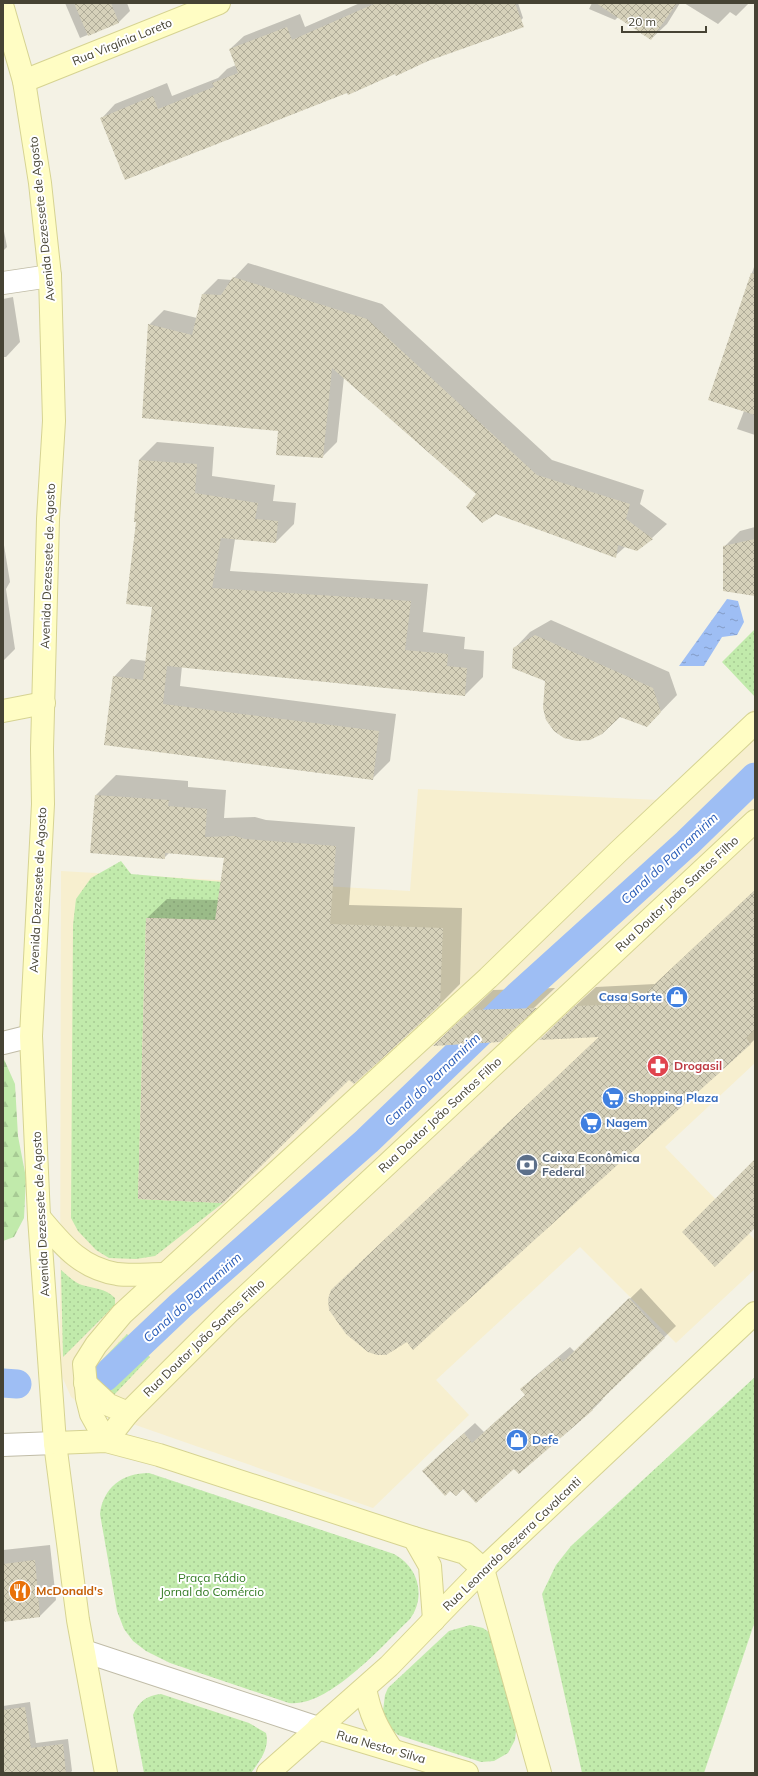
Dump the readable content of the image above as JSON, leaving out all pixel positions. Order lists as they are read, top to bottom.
{
  "streets": {
    "main road": [
      "Rua Virgínia Loreto",
      "Avenida Dezessete de Agosto",
      "Rua Doutor João Santos Filho",
      "Rua Leonardo Bezerra Cavalcanti",
      "Rua Nestor Silva"
    ]
  },
  "crossings": [
    ["Rua Virgínia Loreto", "Avenida Dezessete de Agosto"],
    ["Rua Leonardo Bezerra Cavalcanti", "Rua Nestor Silva"]
  ],
  "water": ["Canal do Parnamirim"],
  "parks": ["Praça Rádio Jornal do Comércio"],
  "places": {
    "shop": ["Casa Sorte", "Defe"],
    "pharmacy": ["Drogasil"],
    "supermarket": ["Shopping Plaza", "Nagem"],
    "bank": ["Caixa Econômica Federal"],
    "restaurant": ["McDonald's"]
  },
  "scale_bar": "20 m"
}
